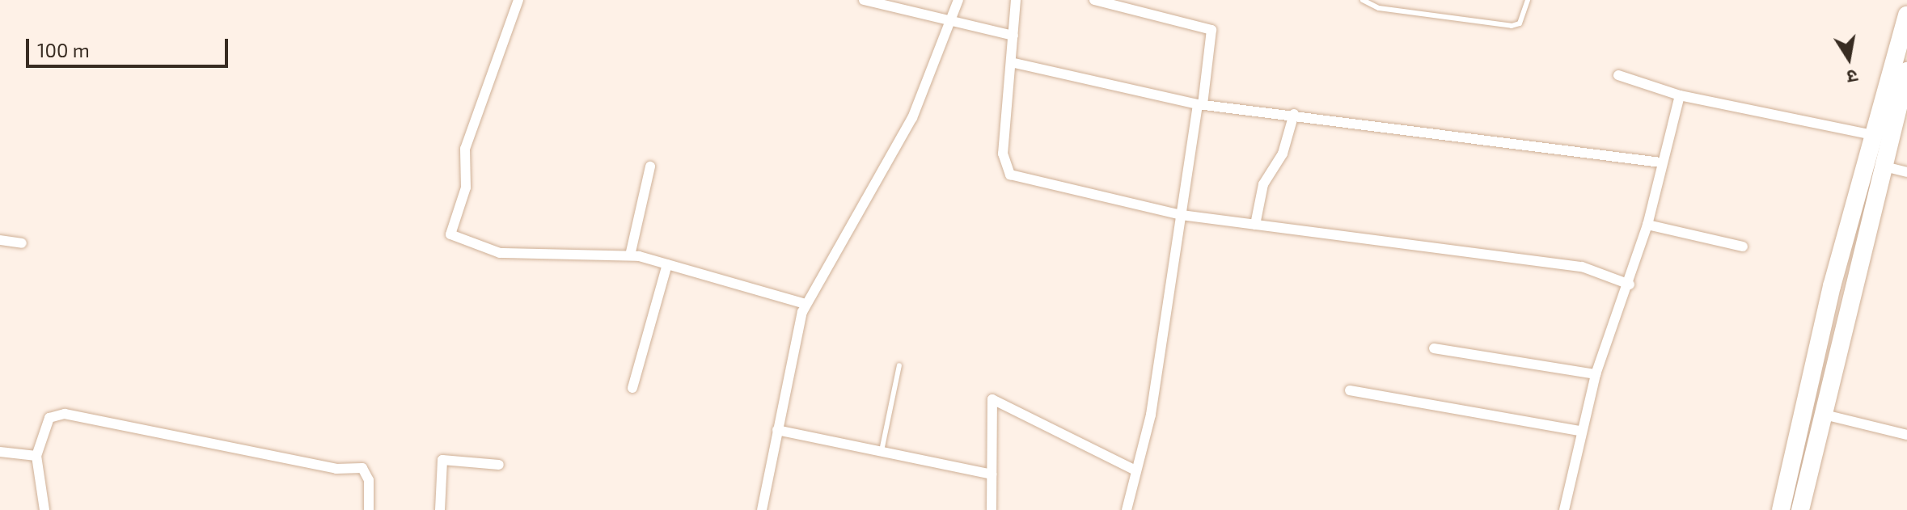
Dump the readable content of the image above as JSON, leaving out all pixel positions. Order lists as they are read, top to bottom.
{
  "scale_bar": "100 m",
  "north": "bottom"
}
